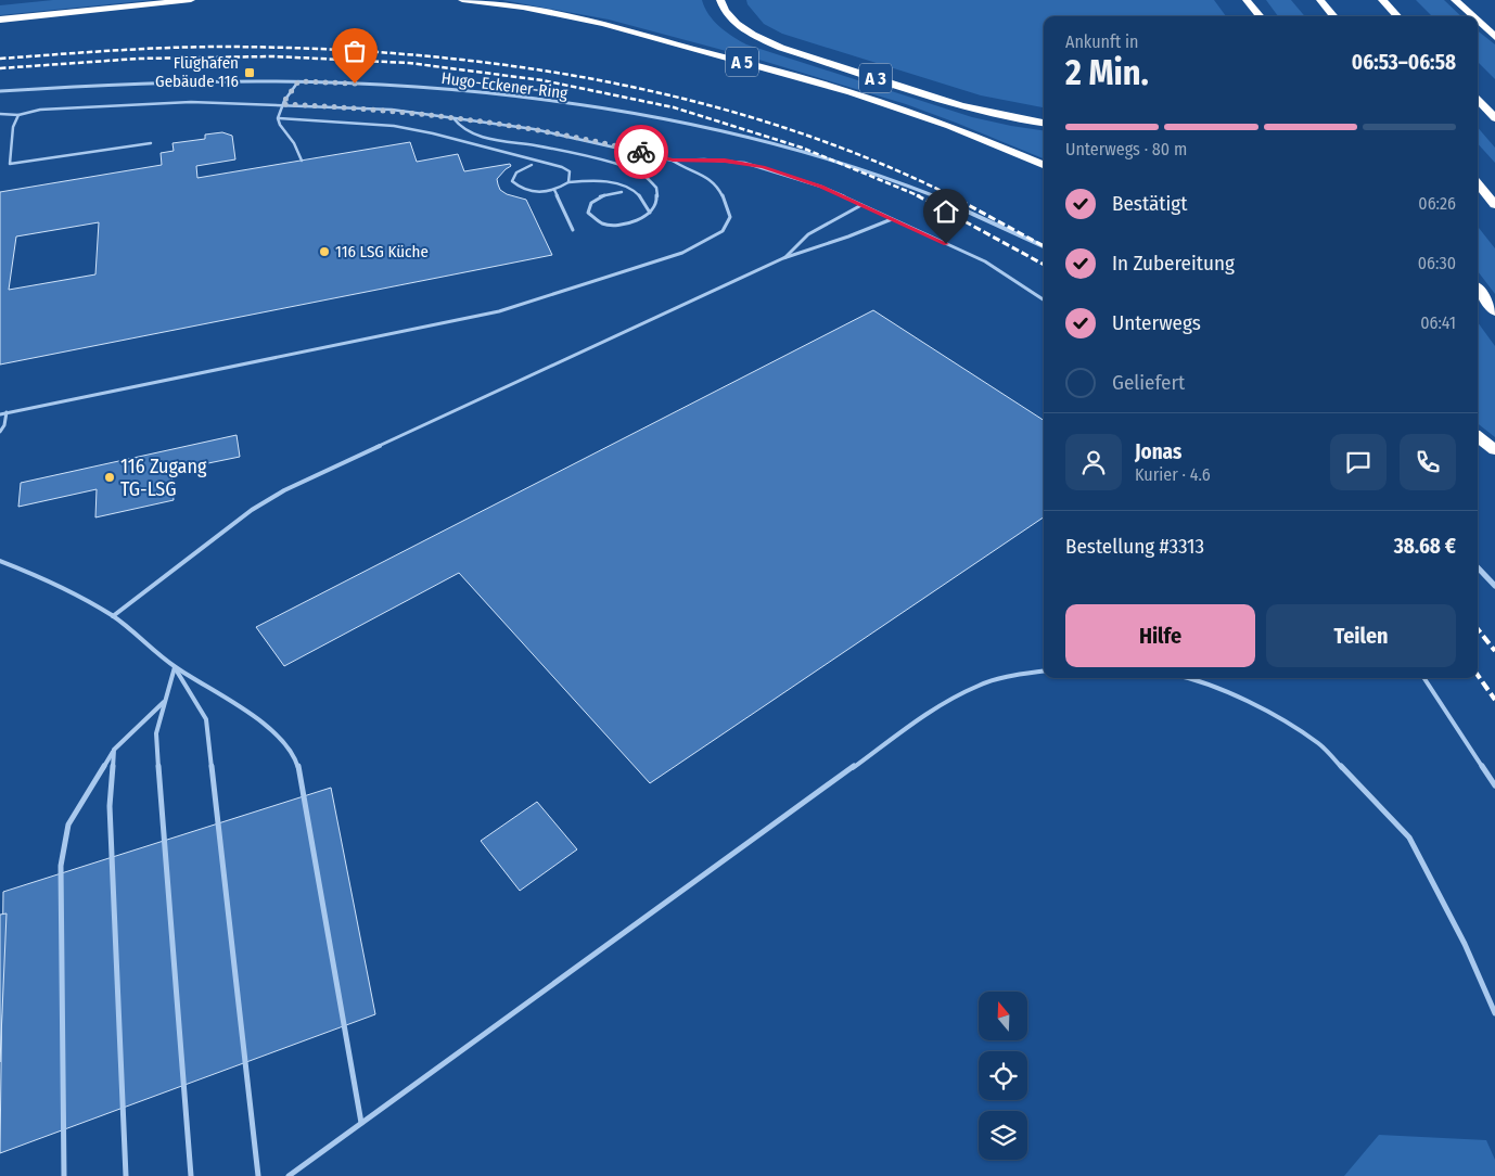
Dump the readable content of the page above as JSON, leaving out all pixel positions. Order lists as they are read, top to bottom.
{
  "streets": {
    "highway": ["A 5", "A 3"],
    "street": ["Hugo-Eckener-Ring"]
  },
  "places": {
    "transit": ["Flughafen Gebäude 116"],
    "other": ["116 LSG Küche", "116 Zugang TG-LSG"]
  },
  "north": "top",
  "page": {
    "heading": ["2 Min.", "Ankunft in", "06:53–06:58"],
    "panel": [
      "Jonas",
      "Kurier · 4.6",
      "Bestellung #3313",
      "38.68 €"
    ],
    "bar": "Unterwegs · 80 m",
    "list": [
      ["Bestätigt", "06:26"],
      ["In Zubereitung", "06:30"],
      ["Unterwegs", "06:41"],
      "Geliefert"
    ],
    "buttons": ["Hilfe", "Teilen"]
  }
}
